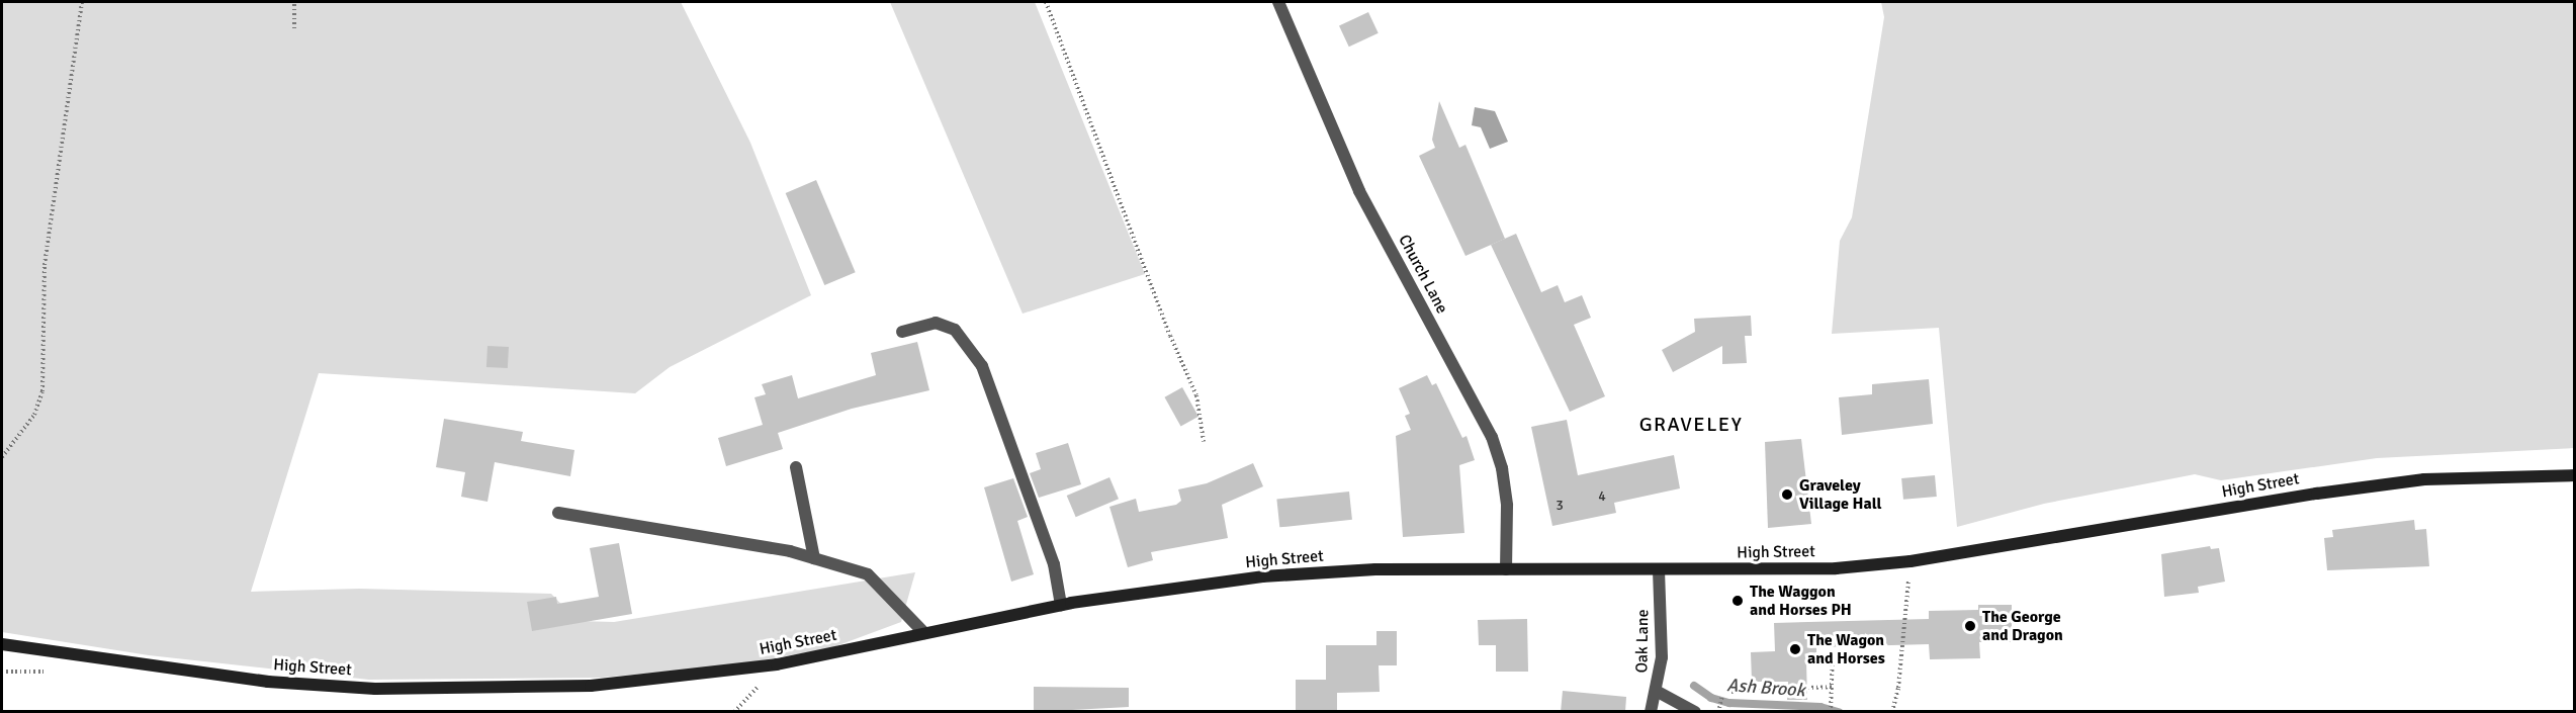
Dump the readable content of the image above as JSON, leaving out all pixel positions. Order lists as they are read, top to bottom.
{
  "streets": {
    "main road": ["High Street"],
    "street": ["Church Lane", "Oak Lane"]
  },
  "crossings": [
    ["Church Lane", "High Street"],
    ["High Street", "Oak Lane"]
  ],
  "districts": ["GRAVELEY"],
  "water": ["Ash Brook"],
  "places": [
    "Graveley Village Hall",
    "The Waggon and Horses PH",
    "The George and Dragon",
    "The Wagon and Horses"
  ],
  "house_numbers": ["4", "3"]
}
